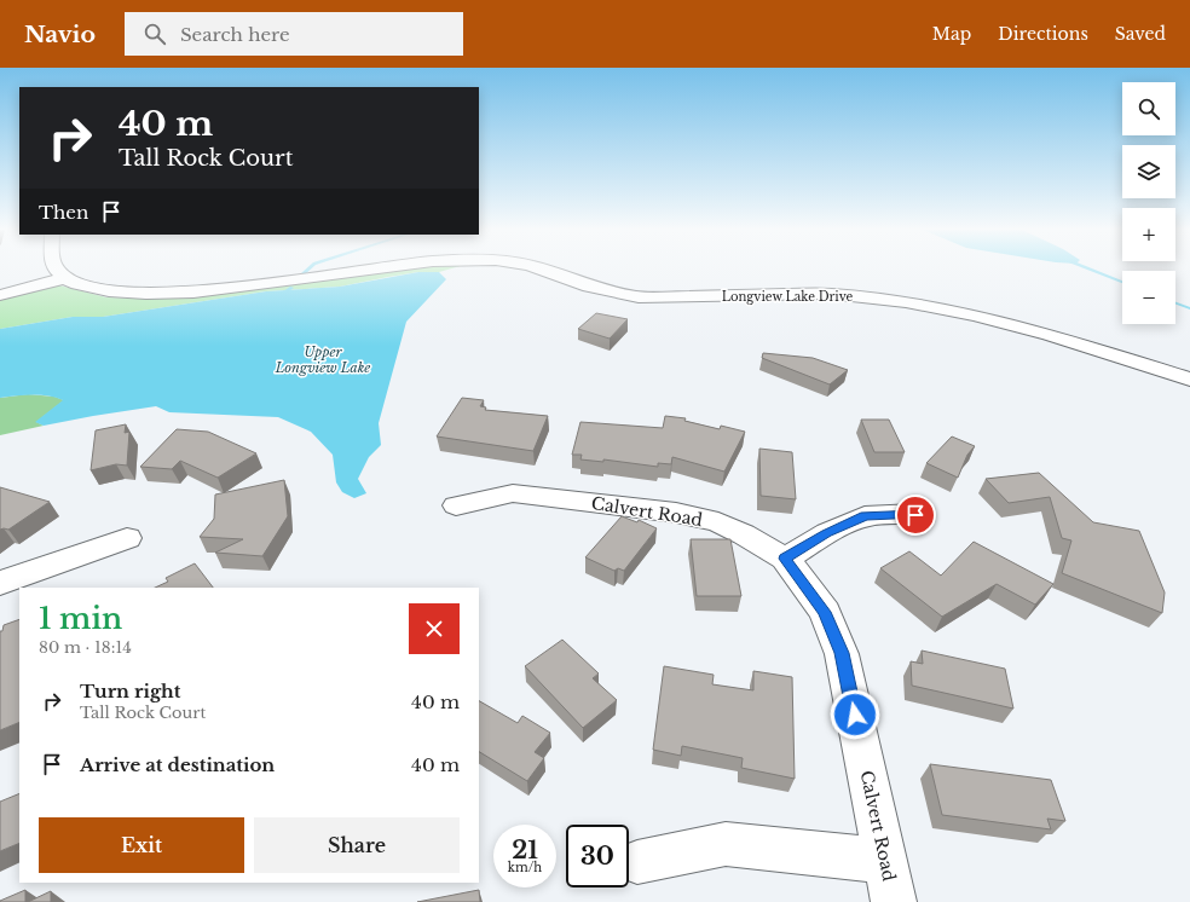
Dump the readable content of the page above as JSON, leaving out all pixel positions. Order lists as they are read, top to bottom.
{
  "streets": {
    "street": ["Longview Lake Drive", "Calvert Road"]
  },
  "water": ["Upper Longview Lake"],
  "page": {
    "header": "Navio",
    "search": "Search here",
    "nav": ["Map", "Directions", "Saved"],
    "map_buttons": ["+", "−"],
    "turn": ["40 m", "Tall Rock Court"],
    "then": "Then",
    "heading": ["1 min", "80 m · 18:14"],
    "list": [
      {
        "name": "Turn right",
        "note": "Tall Rock Court",
        "value": "40 m"
      },
      {
        "name": "Arrive at destination",
        "value": "40 m"
      }
    ],
    "buttons": ["Exit", "Share"],
    "speed": "21 km/h",
    "limit": "30"
  }
}
